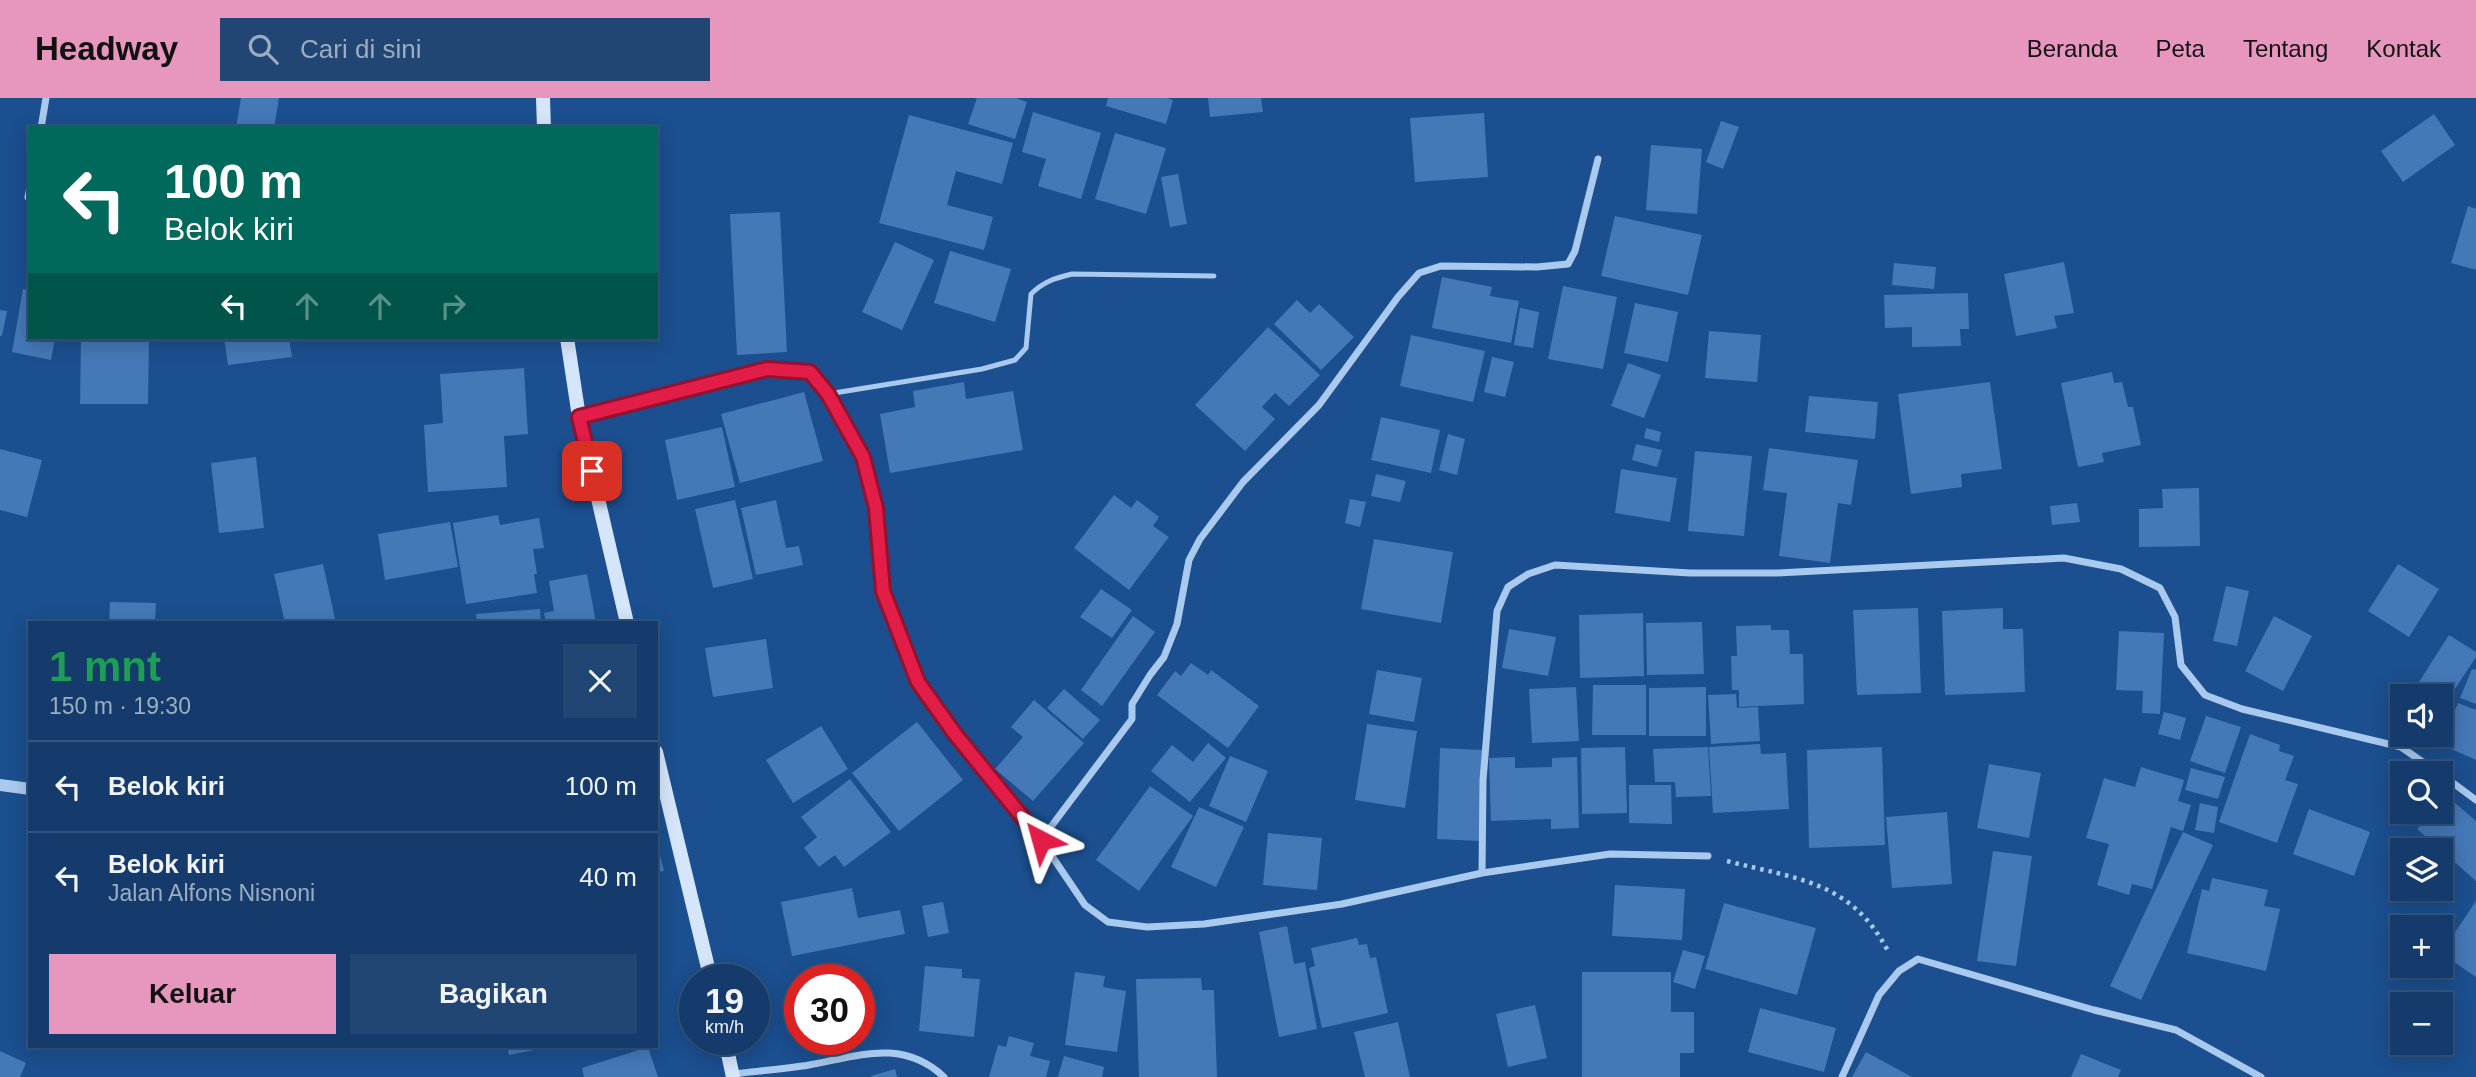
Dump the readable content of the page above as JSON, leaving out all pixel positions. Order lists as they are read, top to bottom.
{
  "page": {
    "header": "Headway",
    "search": "Cari di sini",
    "nav": [
      "Beranda",
      "Peta",
      "Tentang",
      "Kontak"
    ],
    "turn": ["100 m", "Belok kiri"],
    "heading": ["1 mnt", "150 m · 19:30"],
    "map_buttons": ["+", "−"],
    "list": [
      {
        "name": "Belok kiri",
        "value": "100 m"
      },
      {
        "name": "Belok kiri",
        "note": "Jalan Alfons Nisnoni",
        "value": "40 m"
      }
    ],
    "buttons": ["Keluar", "Bagikan"],
    "speed": "19 km/h",
    "limit": "30"
  }
}
